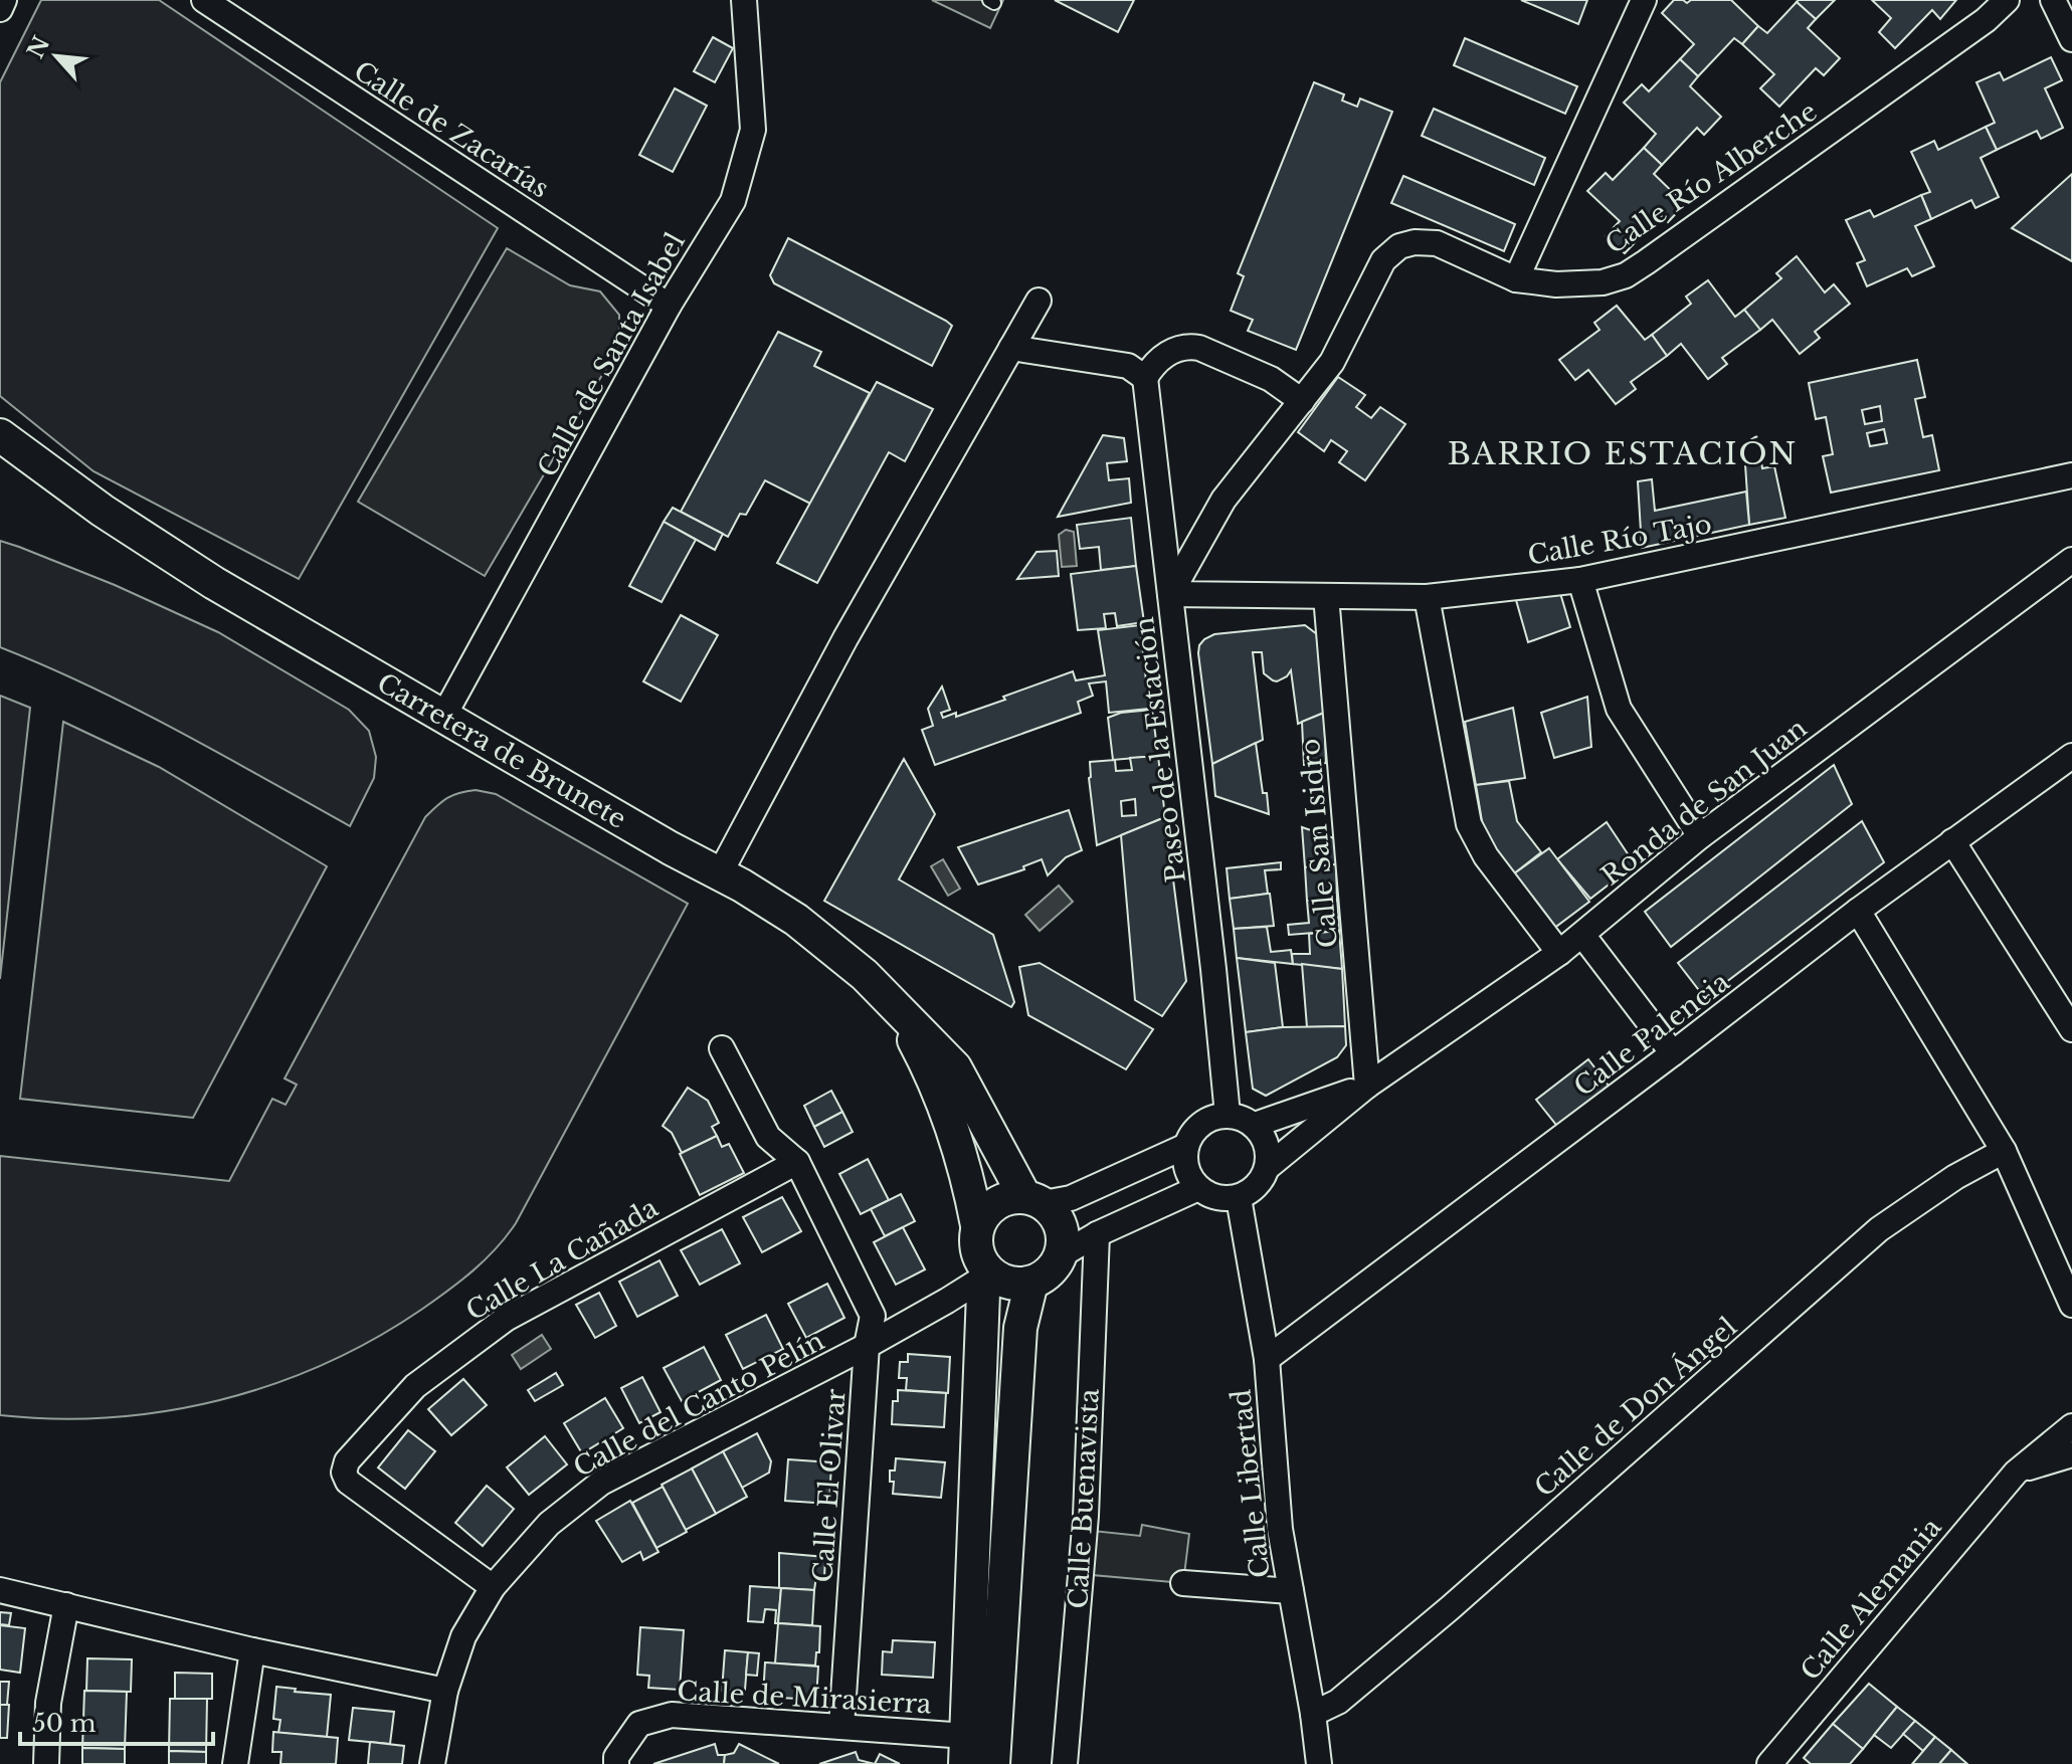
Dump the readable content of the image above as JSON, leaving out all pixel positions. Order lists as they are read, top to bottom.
{
  "streets": {
    "street": [
      "Calle de Zacarías",
      "Calle Río Alberche",
      "Calle de Santa Isabel",
      "Calle Río Tajo",
      "Paseo de la Estación",
      "Carretera de Brunete",
      "Ronda de San Juan",
      "Calle San Isidro",
      "Calle Palencia",
      "Calle La Cañada",
      "Calle del Canto Pelín",
      "Calle de Don Ángel",
      "Calle Libertad",
      "Calle El Olivar",
      "Calle Buenavista",
      "Calle Alemania",
      "Calle de Mirasierra"
    ]
  },
  "crossings": [
    ["Calle de Zacarías", "Calle de Santa Isabel"],
    ["Calle Río Alberche", "Calle Río Tajo"],
    ["Calle Río Alberche", "Paseo de la Estación"],
    ["Calle de Santa Isabel", "Carretera de Brunete"],
    ["Calle Río Tajo", "Paseo de la Estación"],
    ["Calle Río Tajo", "Calle San Isidro"],
    ["Paseo de la Estación", "Ronda de San Juan"],
    ["Paseo de la Estación", "Calle Libertad"],
    ["Carretera de Brunete", "Calle del Canto Pelín"],
    ["Ronda de San Juan", "Calle San Isidro"],
    ["Ronda de San Juan", "Calle Libertad"],
    ["Calle Palencia", "Calle Libertad"],
    ["Calle La Cañada", "Calle del Canto Pelín"],
    ["Calle La Cañada", "Calle El Olivar"],
    ["Calle del Canto Pelín", "Calle El Olivar"],
    ["Calle de Don Ángel", "Calle Libertad"],
    ["Calle El Olivar", "Calle de Mirasierra"]
  ],
  "districts": ["BARRIO ESTACIÓN"],
  "scale_bar": "50 m",
  "north": "top left"
}
